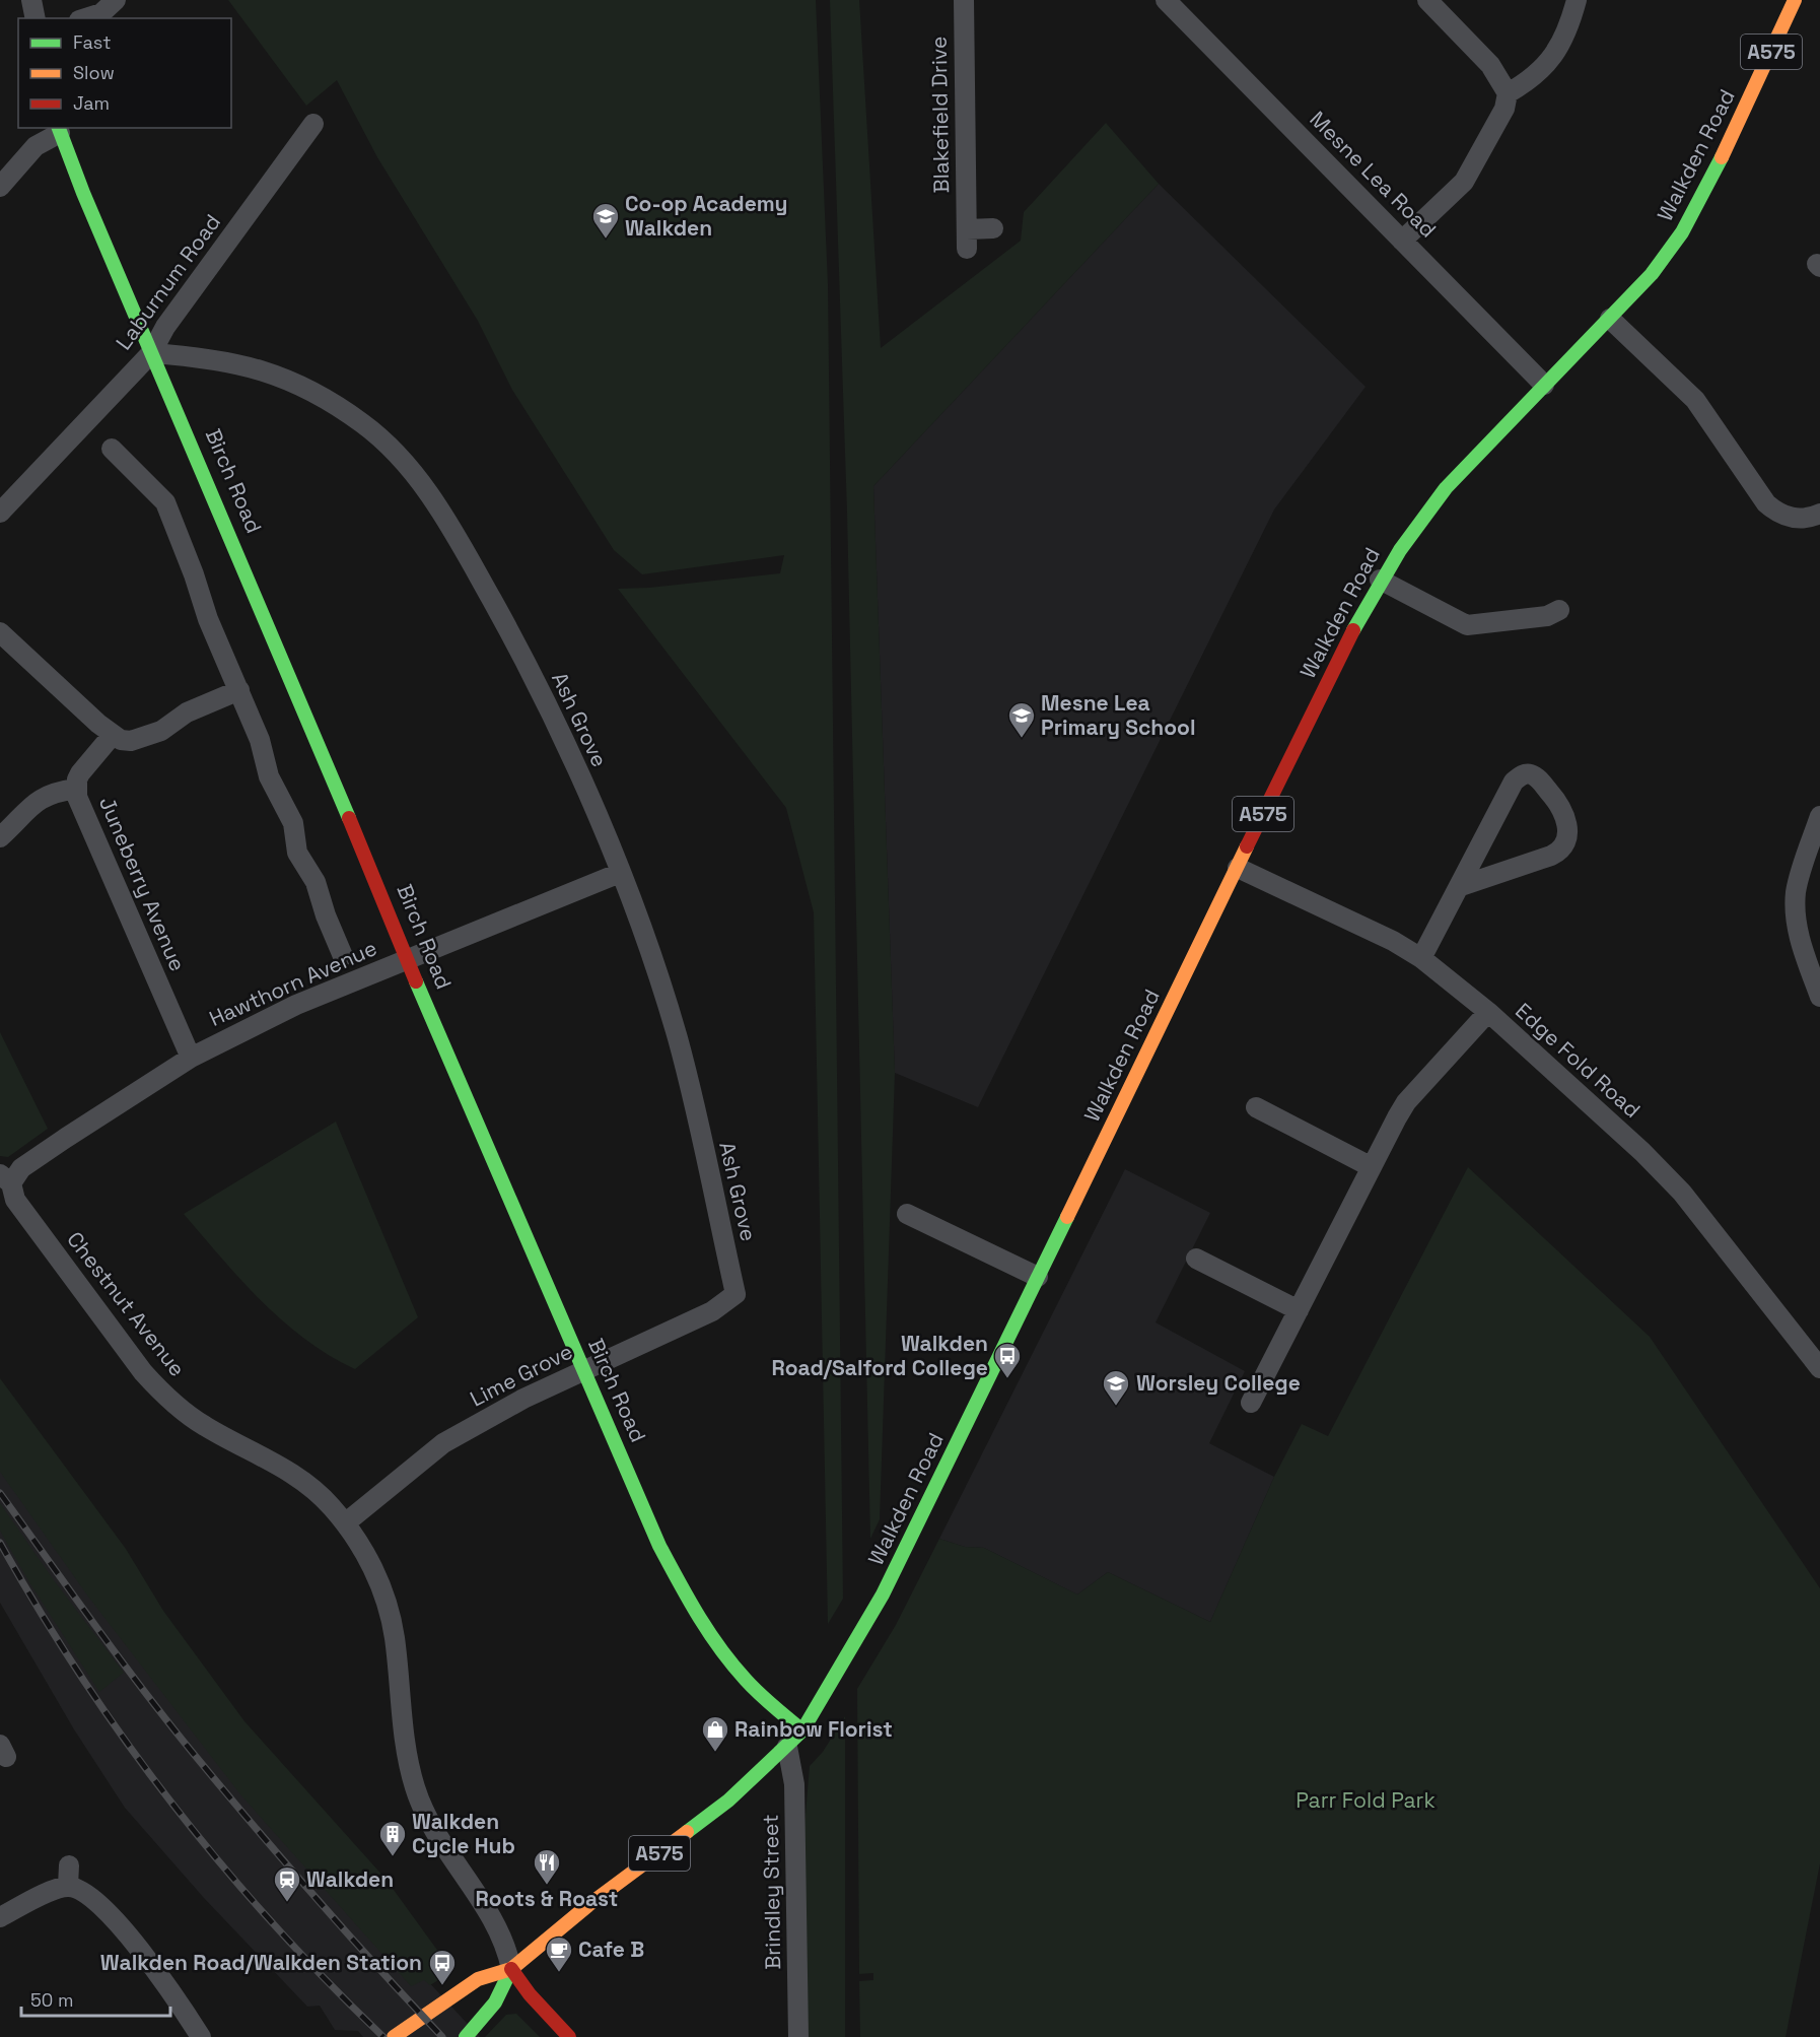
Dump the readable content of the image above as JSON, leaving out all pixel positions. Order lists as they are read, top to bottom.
{
  "streets": {
    "main road": ["A575", "Walkden Road", "Birch Road"],
    "street": [
      "Blakefield Drive",
      "Mesne Lea Road",
      "Laburnum Road",
      "Ash Grove",
      "Juneberry Avenue",
      "Hawthorn Avenue",
      "Edge Fold Road",
      "Chestnut Avenue",
      "Lime Grove",
      "Brindley Street"
    ]
  },
  "crossings": [
    ["A575", "Walkden Road"],
    ["A575", "Chestnut Avenue"],
    ["Walkden Road", "Mesne Lea Road"],
    ["Walkden Road", "Birch Road"],
    ["Walkden Road", "Edge Fold Road"],
    ["Walkden Road", "Chestnut Avenue"],
    ["Walkden Road", "Brindley Street"],
    ["Laburnum Road", "Birch Road"],
    ["Laburnum Road", "Ash Grove"],
    ["Birch Road", "Ash Grove"],
    ["Birch Road", "Hawthorn Avenue"],
    ["Birch Road", "Lime Grove"],
    ["Ash Grove", "Hawthorn Avenue"],
    ["Ash Grove", "Lime Grove"],
    ["Juneberry Avenue", "Hawthorn Avenue"],
    ["Hawthorn Avenue", "Chestnut Avenue"],
    ["Chestnut Avenue", "Lime Grove"]
  ],
  "parks": ["Parr Fold Park"],
  "places": {
    "school or university": ["Co-op Academy Walkden", "Mesne Lea Primary School", "Worsley College"],
    "bus stop": ["Walkden Road/Salford College", "Walkden Road/Walkden Station"],
    "shop": ["Rainbow Florist"],
    "building": ["Walkden Cycle Hub"],
    "restaurant": ["Roots & Roast"],
    "station": ["Walkden"],
    "cafe": ["Cafe B"]
  },
  "legend": ["Fast", "Slow", "Jam"],
  "scale_bar": "50 m"
}
